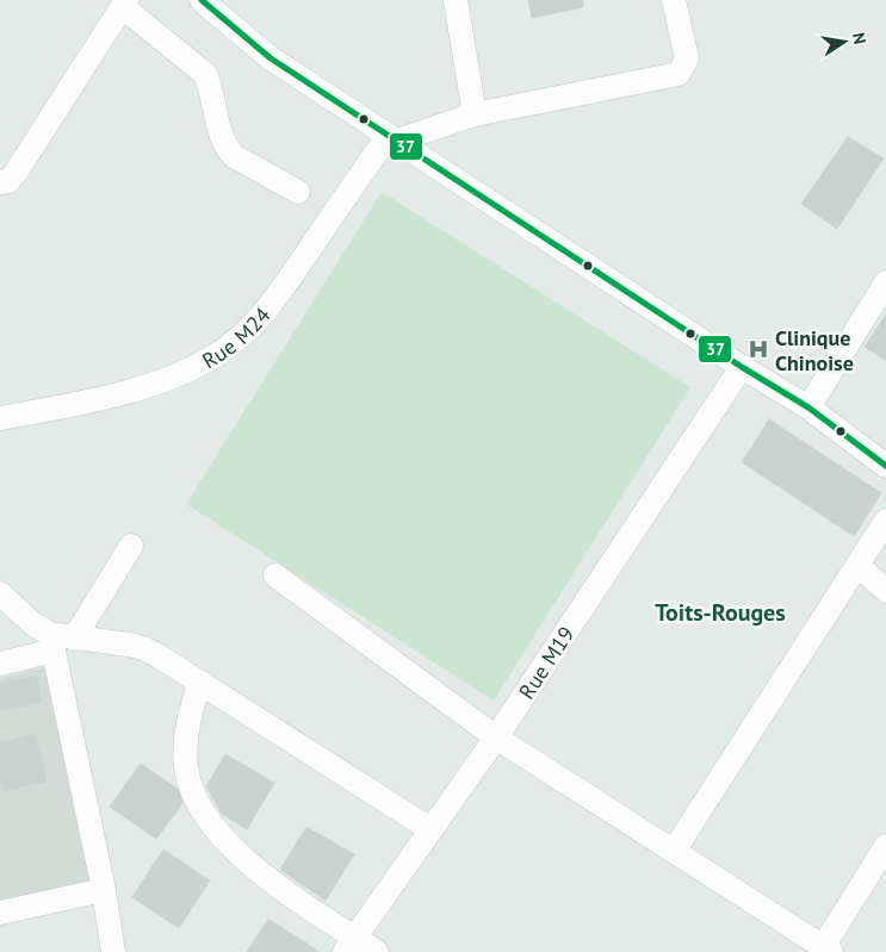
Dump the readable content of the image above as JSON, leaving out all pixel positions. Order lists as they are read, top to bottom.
{
  "streets": {
    "street": ["Rue M24", "Rue M19"]
  },
  "districts": ["Toits-Rouges"],
  "places": {
    "hospital": ["Clinique Chinoise"]
  },
  "lines": ["transit line 37"],
  "north": "right"
}
